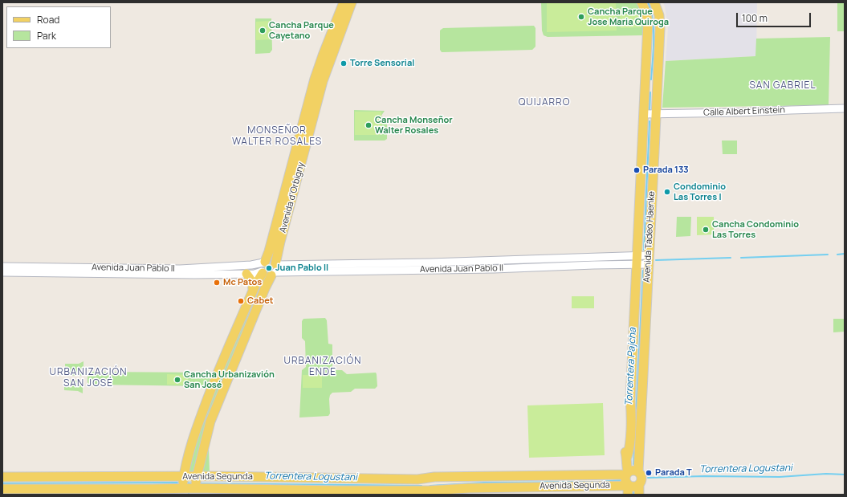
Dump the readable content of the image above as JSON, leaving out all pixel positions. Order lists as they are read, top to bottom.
{
  "streets": {
    "main road": ["Avenida d'Orbigny", "Avenida Tadeo Haenke", "Avenida Segunda"],
    "street": ["Calle Albert Einstein", "Avenida Juan Pablo II"]
  },
  "crossings": [
    ["Calle Albert Einstein", "Avenida Tadeo Haenke"],
    ["Avenida d'Orbigny", "Avenida Juan Pablo II"],
    ["Avenida d'Orbigny", "Avenida Segunda"],
    ["Avenida Tadeo Haenke", "Avenida Juan Pablo II"],
    ["Avenida Tadeo Haenke", "Avenida Segunda"]
  ],
  "districts": [
    "SAN GABRIEL",
    "QUIJARRO",
    "MONSEÑOR WALTER ROSALES",
    "URBANIZACIÓN ENDE",
    "URBANIZACIÓN SAN JOSÉ"
  ],
  "water": ["Torrentera Pajcha", "Torrentera Logustani"],
  "places": [
    "Cancha Parque Jose Maria Quiroga",
    "Cancha Parque Cayetano",
    "Torre Sensorial",
    "Cancha Monseñor Walter Rosales",
    "Parada 133",
    "Condominio Las Torres I",
    "Cancha Condominio Las Torres",
    "Juan Pablo II",
    "Mc Patos",
    "Cabet",
    "Cancha Urbanizavión San José",
    "Parada T"
  ],
  "legend": ["Road", "Park"],
  "scale_bar": "100 m"
}
